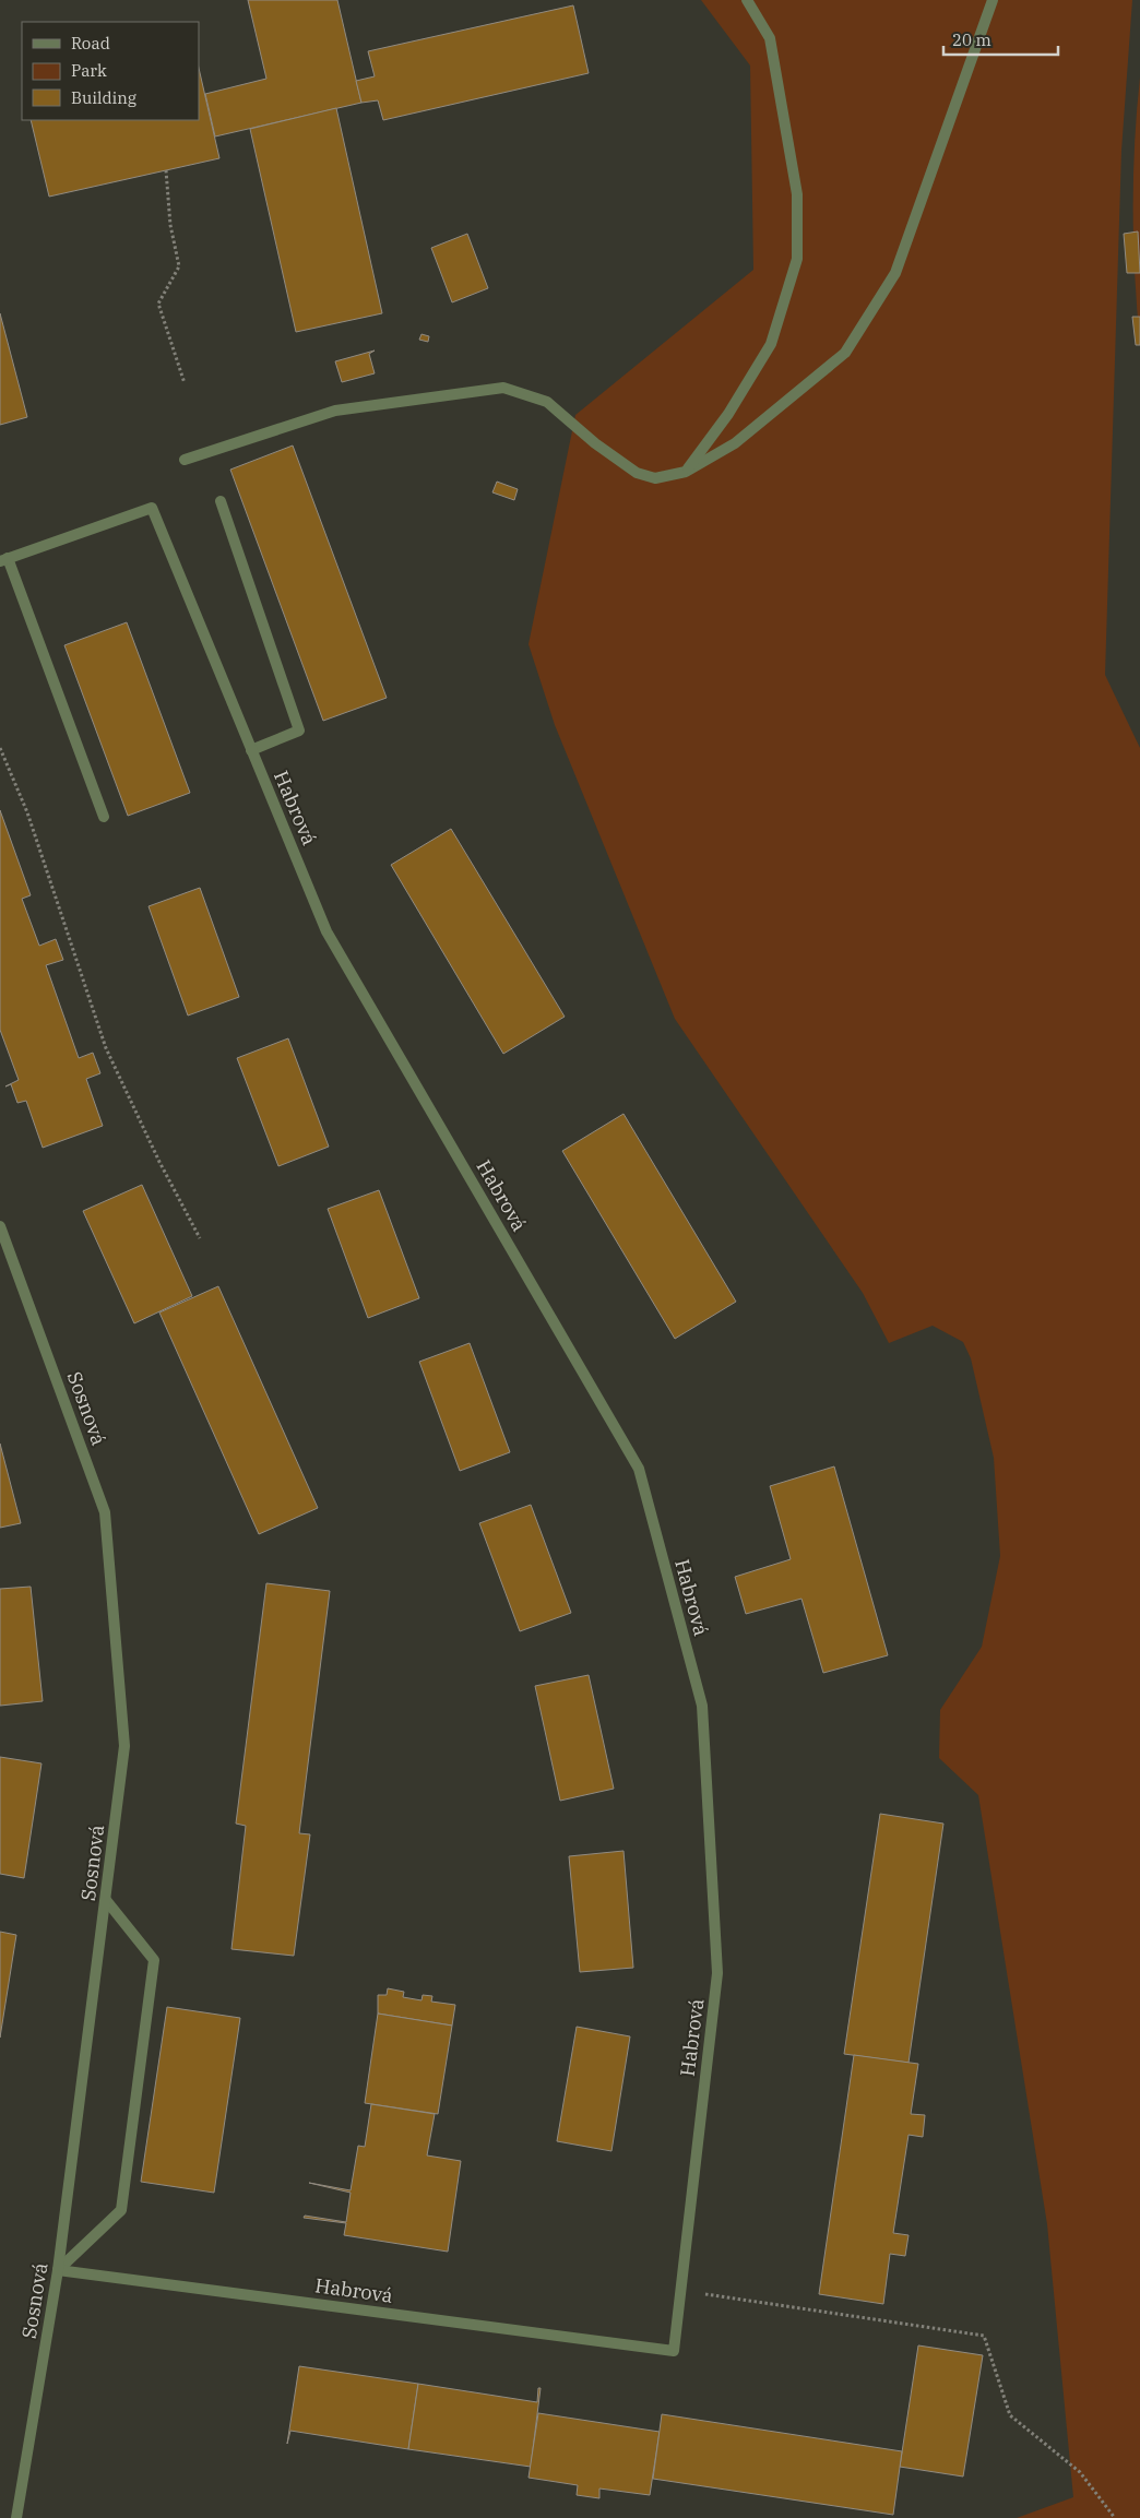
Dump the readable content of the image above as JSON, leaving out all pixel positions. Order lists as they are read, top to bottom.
{
  "streets": {
    "street": ["Habrová", "Sosnová"]
  },
  "crossings": [
    ["Habrová", "Sosnová"]
  ],
  "legend": ["Road", "Park", "Building"],
  "scale_bar": "20 m"
}
